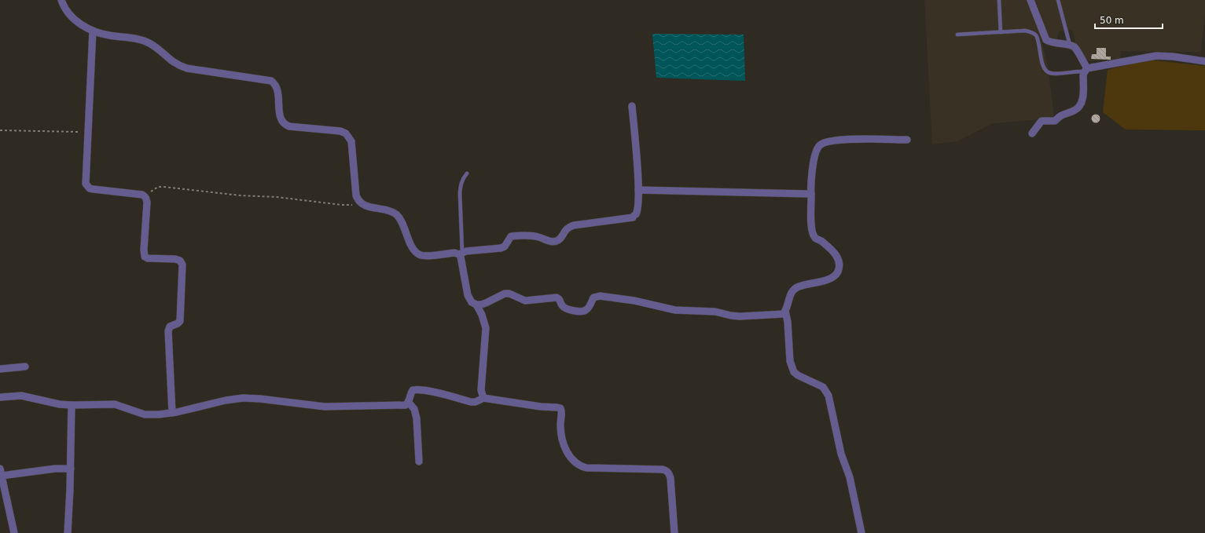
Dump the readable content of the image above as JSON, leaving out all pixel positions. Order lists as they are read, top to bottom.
{
  "scale_bar": "50 m"
}
